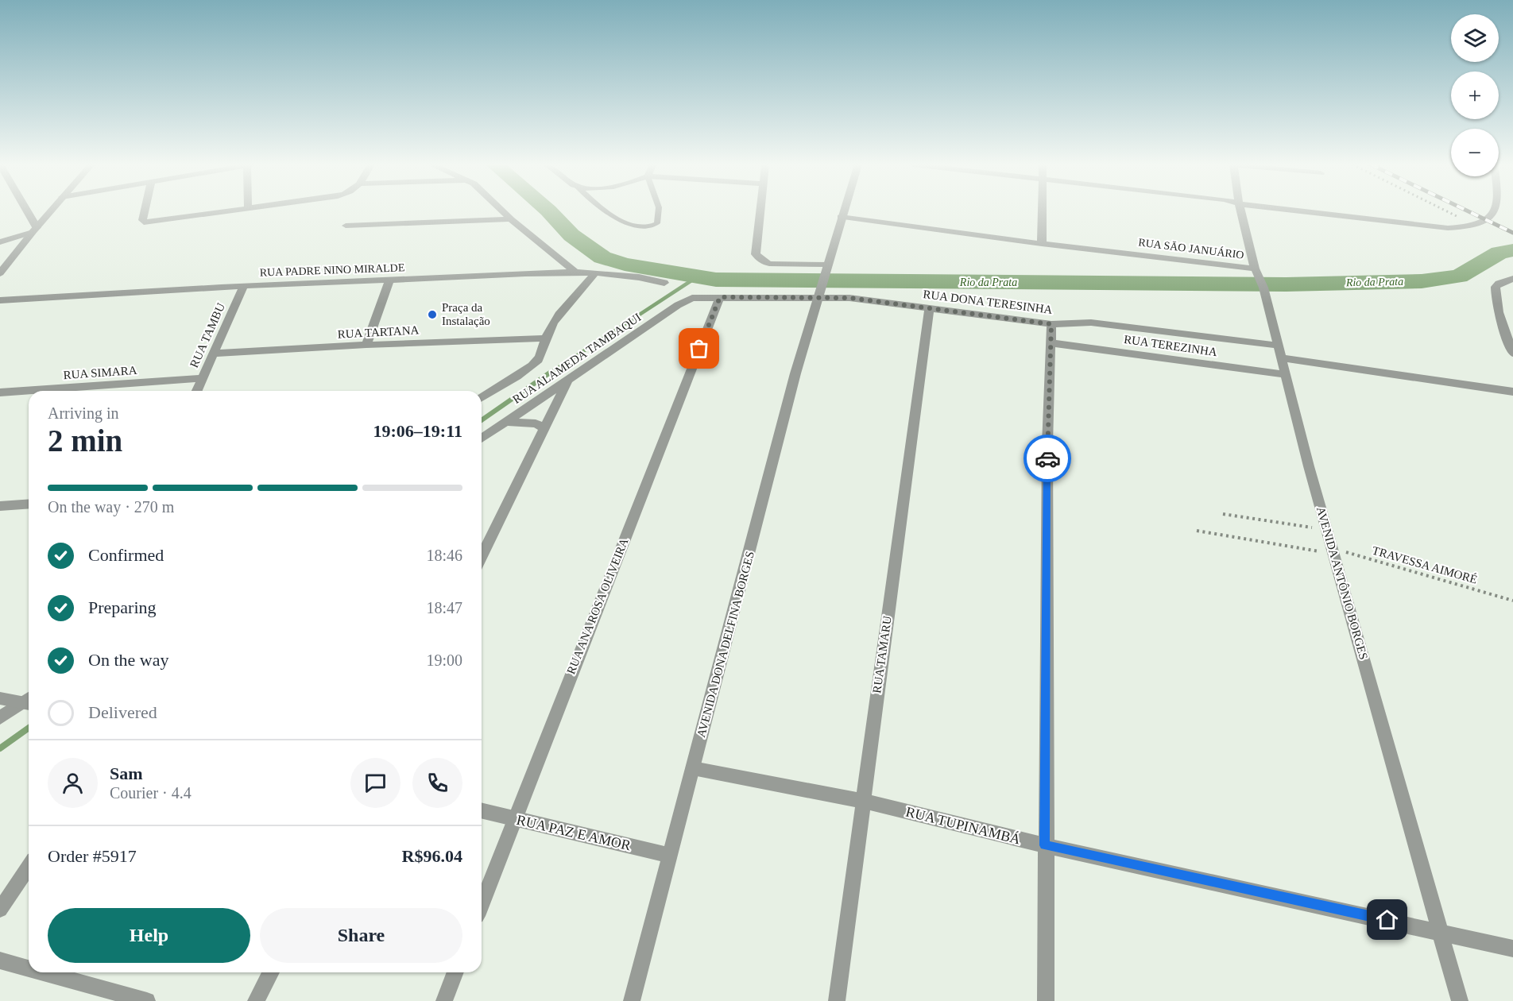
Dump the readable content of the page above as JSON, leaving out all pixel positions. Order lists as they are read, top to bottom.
{
  "streets": {
    "street": [
      "RUA SĀO JANUÁRIO",
      "RUA PADRE NINO MIRALDE",
      "RUA DONA TERESINHA",
      "RUA TARTANA",
      "RUA TAMBU",
      "RUA TEREZINHA",
      "RUA ALAMEDA TAMBAQUI",
      "RUA SIMARA",
      "AVENIDA ANTÔNIO BORGES",
      "RUA ANA ROSA OLIVEIRA",
      "AVENIDA DONA DELFINA BORGES",
      "RUA TAMARU",
      "RUA TUPINAMBÁ",
      "RUA PAZ E AMOR"
    ],
    "path": ["TRAVESSA AIMORÉ"]
  },
  "crossings": [
    ["RUA SĀO JANUÁRIO", "AVENIDA ANTÔNIO BORGES"],
    ["RUA SĀO JANUÁRIO", "AVENIDA DONA DELFINA BORGES"],
    ["RUA PADRE NINO MIRALDE", "RUA TAMBU"],
    ["RUA DONA TERESINHA", "RUA ALAMEDA TAMBAQUI"],
    ["RUA DONA TERESINHA", "AVENIDA ANTÔNIO BORGES"],
    ["RUA DONA TERESINHA", "RUA ANA ROSA OLIVEIRA"],
    ["RUA DONA TERESINHA", "AVENIDA DONA DELFINA BORGES"],
    ["RUA DONA TERESINHA", "RUA TAMARU"],
    ["RUA TARTANA", "RUA TAMBU"],
    ["RUA TAMBU", "RUA SIMARA"],
    ["RUA TEREZINHA", "AVENIDA ANTÔNIO BORGES"],
    ["TRAVESSA AIMORÉ", "AVENIDA ANTÔNIO BORGES"],
    ["AVENIDA ANTÔNIO BORGES", "RUA TUPINAMBÁ"],
    ["RUA ANA ROSA OLIVEIRA", "RUA PAZ E AMOR"],
    ["AVENIDA DONA DELFINA BORGES", "RUA TUPINAMBÁ"],
    ["AVENIDA DONA DELFINA BORGES", "RUA PAZ E AMOR"],
    ["RUA TAMARU", "RUA TUPINAMBÁ"]
  ],
  "water": ["Rio da Prata"],
  "places": ["Praça da Instalação"],
  "page": {
    "map_buttons": ["+", "−"],
    "heading": ["2 min", "Arriving in", "19:06–19:11"],
    "panel": [
      "Sam",
      "Courier · 4.4",
      "Order #5917",
      "R$96.04"
    ],
    "bar": "On the way · 270 m",
    "list": [
      ["Confirmed", "18:46"],
      ["Preparing", "18:47"],
      ["On the way", "19:00"],
      "Delivered"
    ],
    "buttons": ["Help", "Share"]
  }
}
